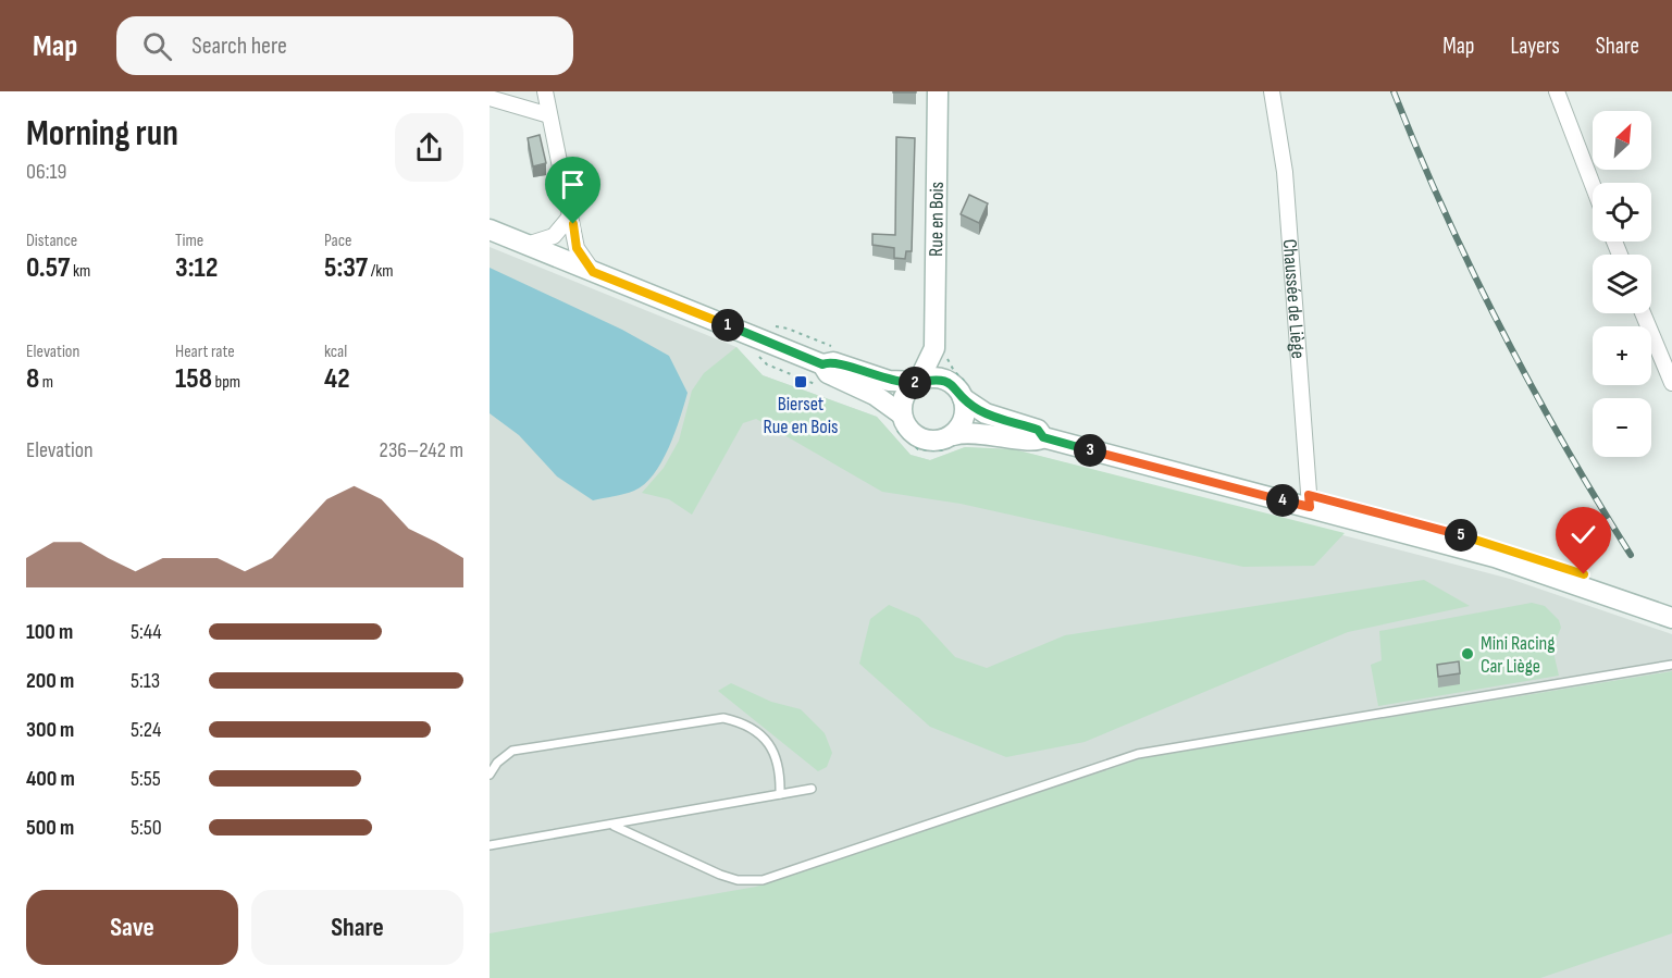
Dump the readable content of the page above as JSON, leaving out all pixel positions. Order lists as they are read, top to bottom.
{
  "streets": {
    "main road": ["Rue en Bois"],
    "street": ["Chaussée de Liège"]
  },
  "places": {
    "transit": ["Bierset Rue en Bois"],
    "other": ["Mini Racing Car Liège"]
  },
  "north": "top right",
  "page": {
    "header": "Map",
    "search": "Search here",
    "nav": ["Map", "Layers", "Share"],
    "heading": ["Morning run", "06:19"],
    "map_buttons": ["+", "−"],
    "stats": [
      ["Distance", "0.57 km"],
      ["Time", "3:12"],
      ["Pace", "5:37 /km"],
      ["Elevation", "8 m"],
      ["Heart rate", "158 bpm"],
      ["kcal", "42"]
    ],
    "pins": [
      "1",
      "2",
      "3",
      "4",
      "5"
    ],
    "chart": ["Elevation", "236–242 m"],
    "list": [
      {
        "name": "100 m",
        "note": "5:44"
      },
      {
        "name": "200 m",
        "note": "5:13"
      },
      {
        "name": "300 m",
        "note": "5:24"
      },
      {
        "name": "400 m",
        "note": "5:55"
      },
      {
        "name": "500 m",
        "note": "5:50"
      }
    ],
    "buttons": ["Save", "Share"]
  }
}
